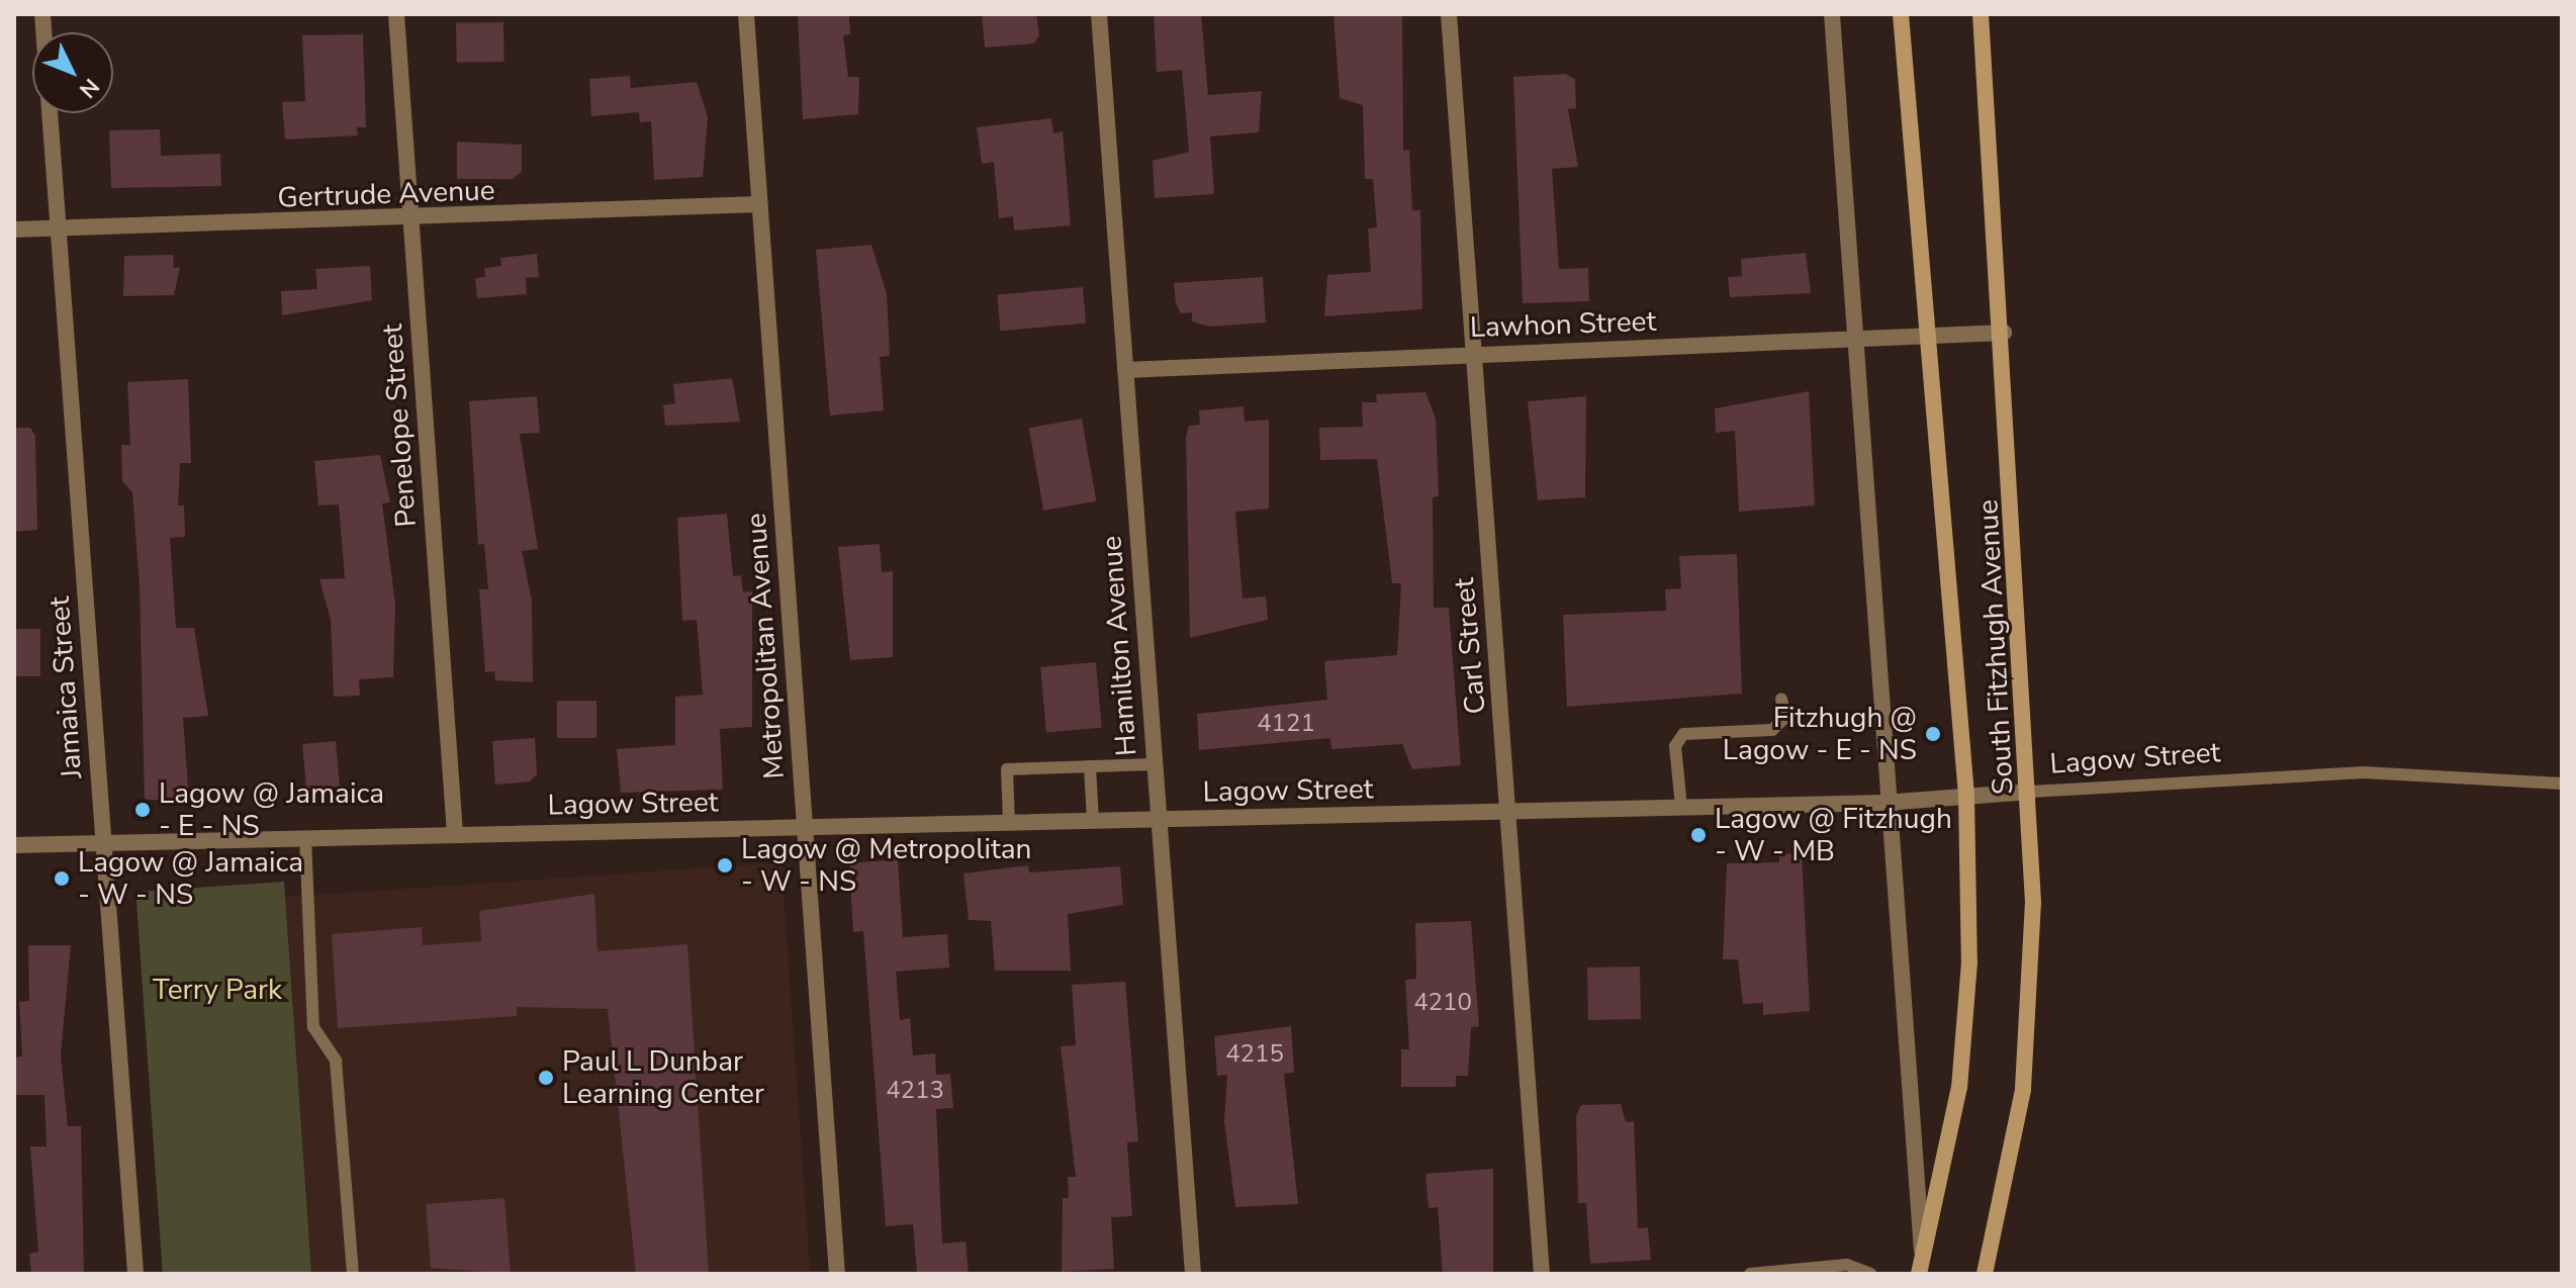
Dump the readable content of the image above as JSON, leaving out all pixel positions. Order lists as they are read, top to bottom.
{
  "streets": {
    "main road": ["South Fitzhugh Avenue"],
    "street": [
      "Gertrude Avenue",
      "Lawhon Street",
      "Penelope Street",
      "Metropolitan Avenue",
      "Hamilton Avenue",
      "Carl Street",
      "Jamaica Street",
      "Lagow Street"
    ]
  },
  "crossings": [
    ["Gertrude Avenue", "Penelope Street"],
    ["Gertrude Avenue", "Metropolitan Avenue"],
    ["Gertrude Avenue", "Jamaica Street"],
    ["Lawhon Street", "Hamilton Avenue"],
    ["Lawhon Street", "Carl Street"],
    ["Lawhon Street", "South Fitzhugh Avenue"],
    ["Penelope Street", "Lagow Street"],
    ["Metropolitan Avenue", "Lagow Street"],
    ["Hamilton Avenue", "Lagow Street"],
    ["Carl Street", "Lagow Street"],
    ["South Fitzhugh Avenue", "Lagow Street"],
    ["Jamaica Street", "Lagow Street"]
  ],
  "parks": ["Terry Park"],
  "places": [
    "Fitzhugh @ Lagow - E - NS",
    "Lagow @ Jamaica - E - NS",
    "Lagow @ Fitzhugh - W - MB",
    "Lagow @ Metropolitan - W - NS",
    "Lagow @ Jamaica - W - NS",
    "Paul L Dunbar Learning Center"
  ],
  "house_numbers": [
    "4121",
    "4210",
    "4215",
    "4213"
  ],
  "north": "bottom right"
}
